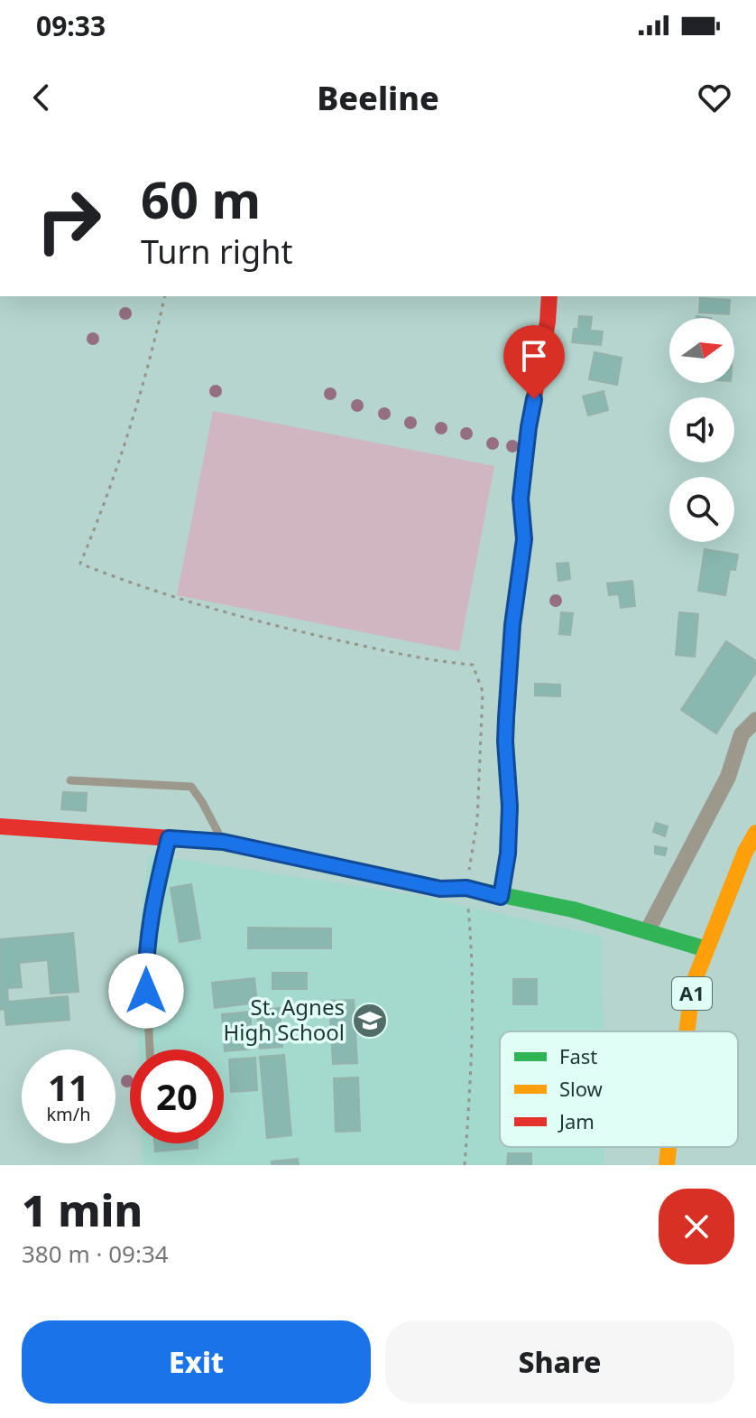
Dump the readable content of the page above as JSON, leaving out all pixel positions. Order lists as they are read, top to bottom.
{
  "streets": {
    "street": ["A1"]
  },
  "places": {
    "school or university": ["St. Agnes High School"]
  },
  "legend": ["Fast", "Slow", "Jam"],
  "north": "right",
  "page": {
    "status": "09:33",
    "header": "Beeline",
    "turn": ["60 m", "Turn right"],
    "speed": "11 km/h",
    "limit": "20",
    "heading": ["1 min", "380 m · 09:34"],
    "buttons": ["Exit", "Share"]
  }
}
